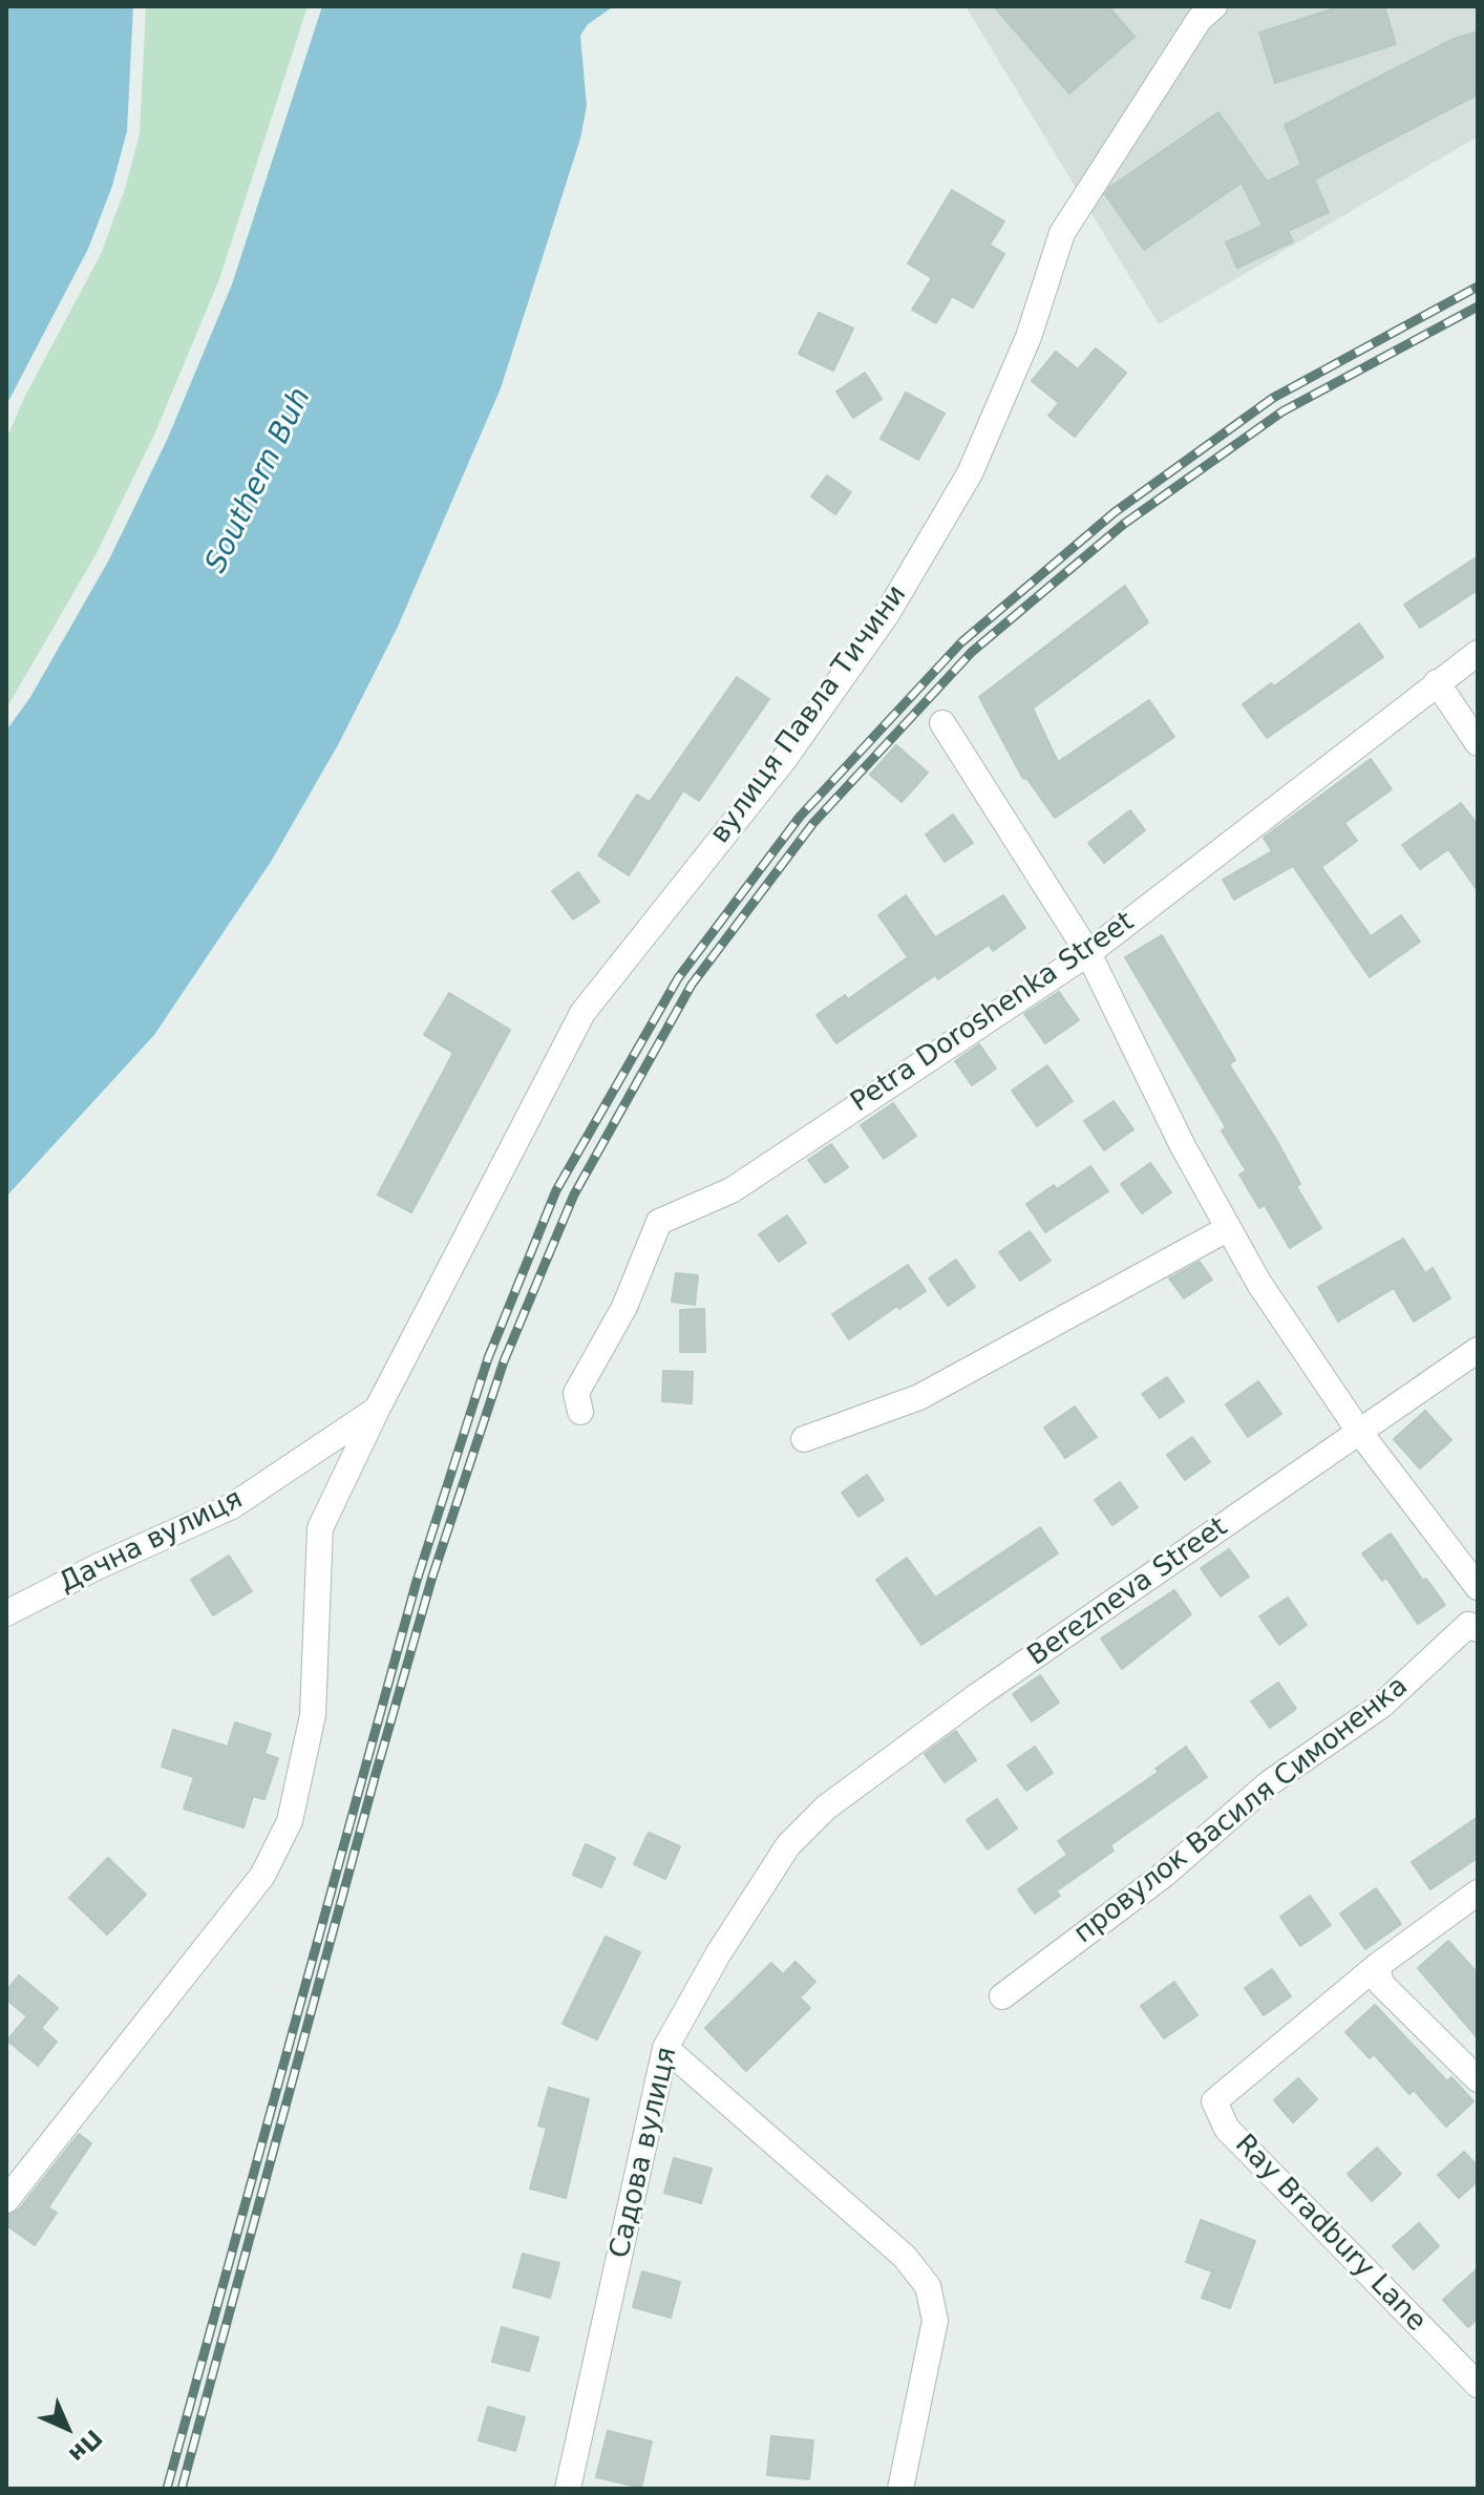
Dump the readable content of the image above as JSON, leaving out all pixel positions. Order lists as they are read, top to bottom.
{
  "streets": {
    "street": [
      "вулиця Павла Тичини",
      "Petra Doroshenka Street",
      "Дачна вулиця",
      "Berezneva Street",
      "провулок Василя Симоненка",
      "Садова вулиця",
      "Ray Bradbury Lane"
    ]
  },
  "crossings": [
    ["вулиця Павла Тичини", "Дачна вулиця"],
    ["Berezneva Street", "Садова вулиця"]
  ],
  "water": ["Southern Buh"],
  "north": "bottom right"
}
